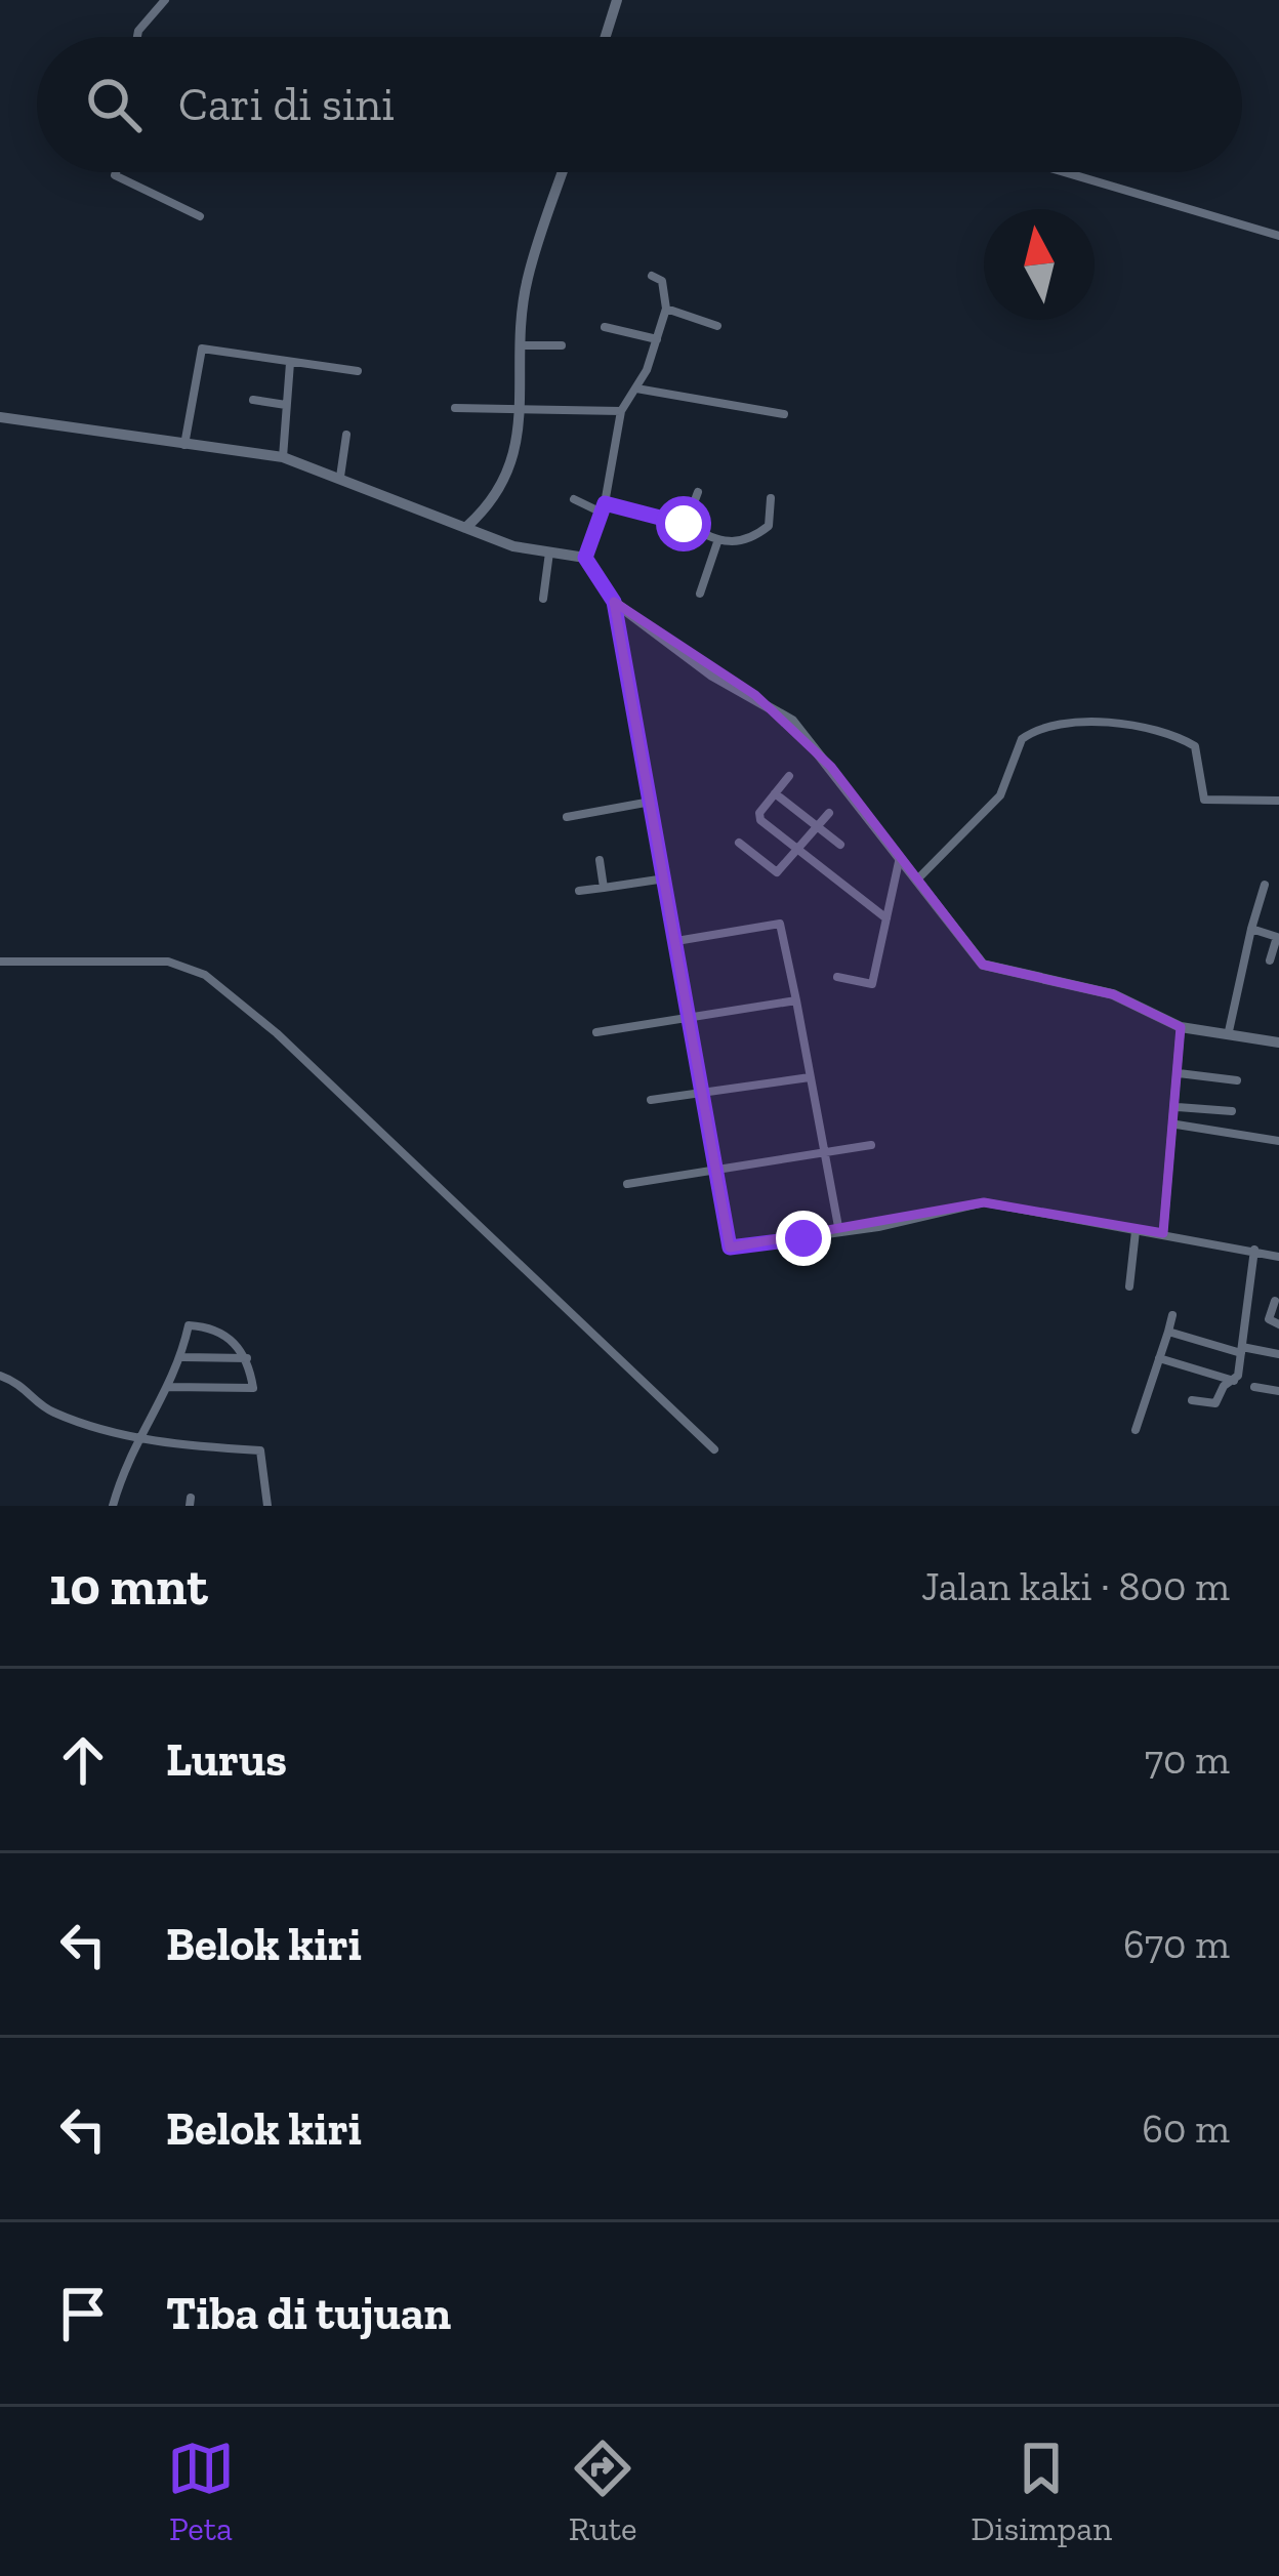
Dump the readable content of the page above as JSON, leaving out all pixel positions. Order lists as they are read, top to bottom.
{
  "north": "top",
  "page": {
    "search": "Cari di sini",
    "heading": ["10 mnt", "Jalan kaki · 800 m"],
    "list": [
      ["Lurus", "70 m"],
      ["Belok kiri", "670 m"],
      ["Belok kiri", "60 m"],
      "Tiba di tujuan"
    ],
    "nav": ["Peta", "Rute", "Disimpan"]
  }
}
